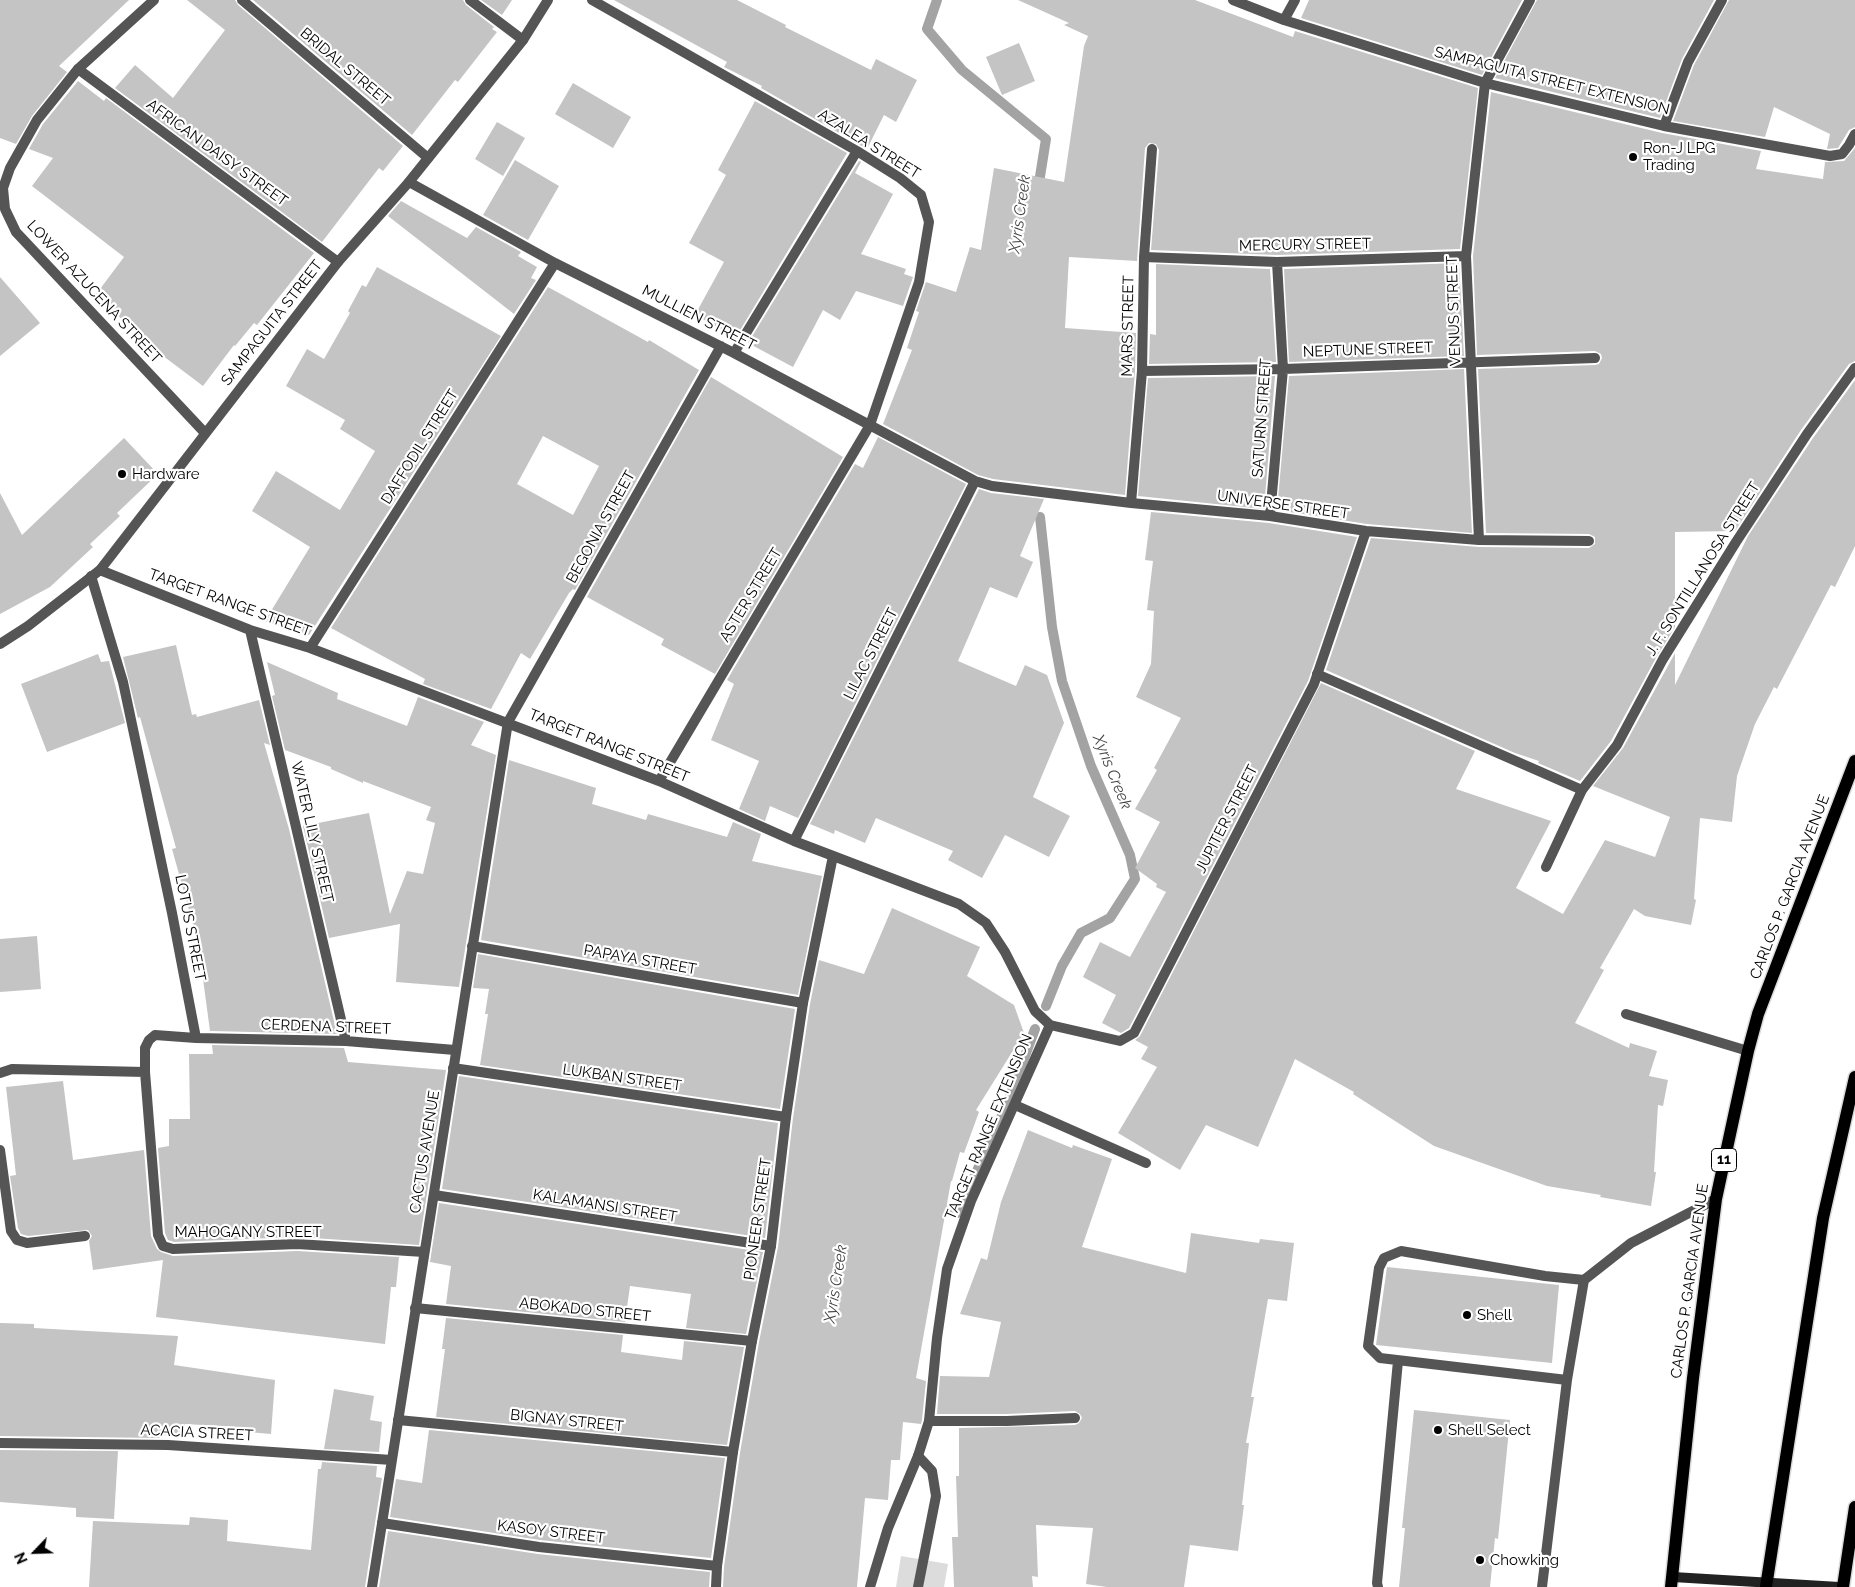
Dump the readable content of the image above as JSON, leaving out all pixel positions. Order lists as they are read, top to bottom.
{
  "streets": {
    "main road": ["CARLOS P. GARCIA AVENUE", "11"],
    "street": [
      "BRIDAL STREET",
      "SAMPAGUITA STREET EXTENSION",
      "AZALEA STREET",
      "AFRICAN DAISY STREET",
      "MERCURY STREET",
      "LOWER AZUCENA STREET",
      "VENUS STREET",
      "MULLIEN STREET",
      "SAMPAGUITA STREET",
      "MARS STREET",
      "NEPTUNE STREET",
      "SATURN STREET",
      "DAFFODIL STREET",
      "UNIVERSE STREET",
      "BEGONIA STREET",
      "J. F. SONTILLANOSA STREET",
      "ASTER STREET",
      "TARGET RANGE STREET",
      "LILAC STREET",
      "JUPITER STREET",
      "WATER LILY STREET",
      "LOTUS STREET",
      "PAPAYA STREET",
      "CERDENA STREET",
      "LUKBAN STREET",
      "TARGET RANGE EXTENSION",
      "CACTUS AVENUE",
      "KALAMANSI STREET",
      "PIONEER STREET",
      "MAHOGANY STREET",
      "ABOKADO STREET",
      "BIGNAY STREET",
      "ACACIA STREET",
      "KASOY STREET"
    ]
  },
  "crossings": [
    ["BRIDAL STREET", "SAMPAGUITA STREET"],
    ["SAMPAGUITA STREET EXTENSION", "VENUS STREET"],
    ["AZALEA STREET", "MULLIEN STREET"],
    ["AZALEA STREET", "ASTER STREET"],
    ["AFRICAN DAISY STREET", "LOWER AZUCENA STREET"],
    ["AFRICAN DAISY STREET", "SAMPAGUITA STREET"],
    ["MERCURY STREET", "VENUS STREET"],
    ["MERCURY STREET", "MARS STREET"],
    ["MERCURY STREET", "SATURN STREET"],
    ["LOWER AZUCENA STREET", "SAMPAGUITA STREET"],
    ["VENUS STREET", "NEPTUNE STREET"],
    ["VENUS STREET", "UNIVERSE STREET"],
    ["MULLIEN STREET", "SAMPAGUITA STREET"],
    ["MULLIEN STREET", "DAFFODIL STREET"],
    ["MULLIEN STREET", "UNIVERSE STREET"],
    ["MULLIEN STREET", "BEGONIA STREET"],
    ["MULLIEN STREET", "ASTER STREET"],
    ["MULLIEN STREET", "LILAC STREET"],
    ["SAMPAGUITA STREET", "TARGET RANGE STREET"],
    ["SAMPAGUITA STREET", "LOTUS STREET"],
    ["MARS STREET", "NEPTUNE STREET"],
    ["MARS STREET", "UNIVERSE STREET"],
    ["NEPTUNE STREET", "SATURN STREET"],
    ["SATURN STREET", "UNIVERSE STREET"],
    ["DAFFODIL STREET", "TARGET RANGE STREET"],
    ["UNIVERSE STREET", "LILAC STREET"],
    ["UNIVERSE STREET", "JUPITER STREET"],
    ["BEGONIA STREET", "TARGET RANGE STREET"],
    ["BEGONIA STREET", "CACTUS AVENUE"],
    ["ASTER STREET", "TARGET RANGE STREET"],
    ["TARGET RANGE STREET", "LILAC STREET"],
    ["TARGET RANGE STREET", "JUPITER STREET"],
    ["TARGET RANGE STREET", "WATER LILY STREET"],
    ["TARGET RANGE STREET", "LOTUS STREET"],
    ["TARGET RANGE STREET", "TARGET RANGE EXTENSION"],
    ["TARGET RANGE STREET", "CACTUS AVENUE"],
    ["TARGET RANGE STREET", "PIONEER STREET"],
    ["JUPITER STREET", "TARGET RANGE EXTENSION"],
    ["WATER LILY STREET", "CERDENA STREET"],
    ["LOTUS STREET", "CERDENA STREET"],
    ["PAPAYA STREET", "CACTUS AVENUE"],
    ["PAPAYA STREET", "PIONEER STREET"],
    ["CERDENA STREET", "CACTUS AVENUE"],
    ["LUKBAN STREET", "CACTUS AVENUE"],
    ["LUKBAN STREET", "PIONEER STREET"],
    ["CACTUS AVENUE", "KALAMANSI STREET"],
    ["CACTUS AVENUE", "MAHOGANY STREET"],
    ["CACTUS AVENUE", "ABOKADO STREET"],
    ["CACTUS AVENUE", "BIGNAY STREET"],
    ["CACTUS AVENUE", "ACACIA STREET"],
    ["CACTUS AVENUE", "KASOY STREET"],
    ["KALAMANSI STREET", "PIONEER STREET"],
    ["PIONEER STREET", "ABOKADO STREET"],
    ["PIONEER STREET", "BIGNAY STREET"],
    ["PIONEER STREET", "KASOY STREET"]
  ],
  "water": ["Xyris Creek"],
  "places": [
    "Ron-J LPG Trading",
    "Hardware",
    "Shell",
    "Shell Select",
    "Chowking"
  ],
  "north": "bottom left"
}
